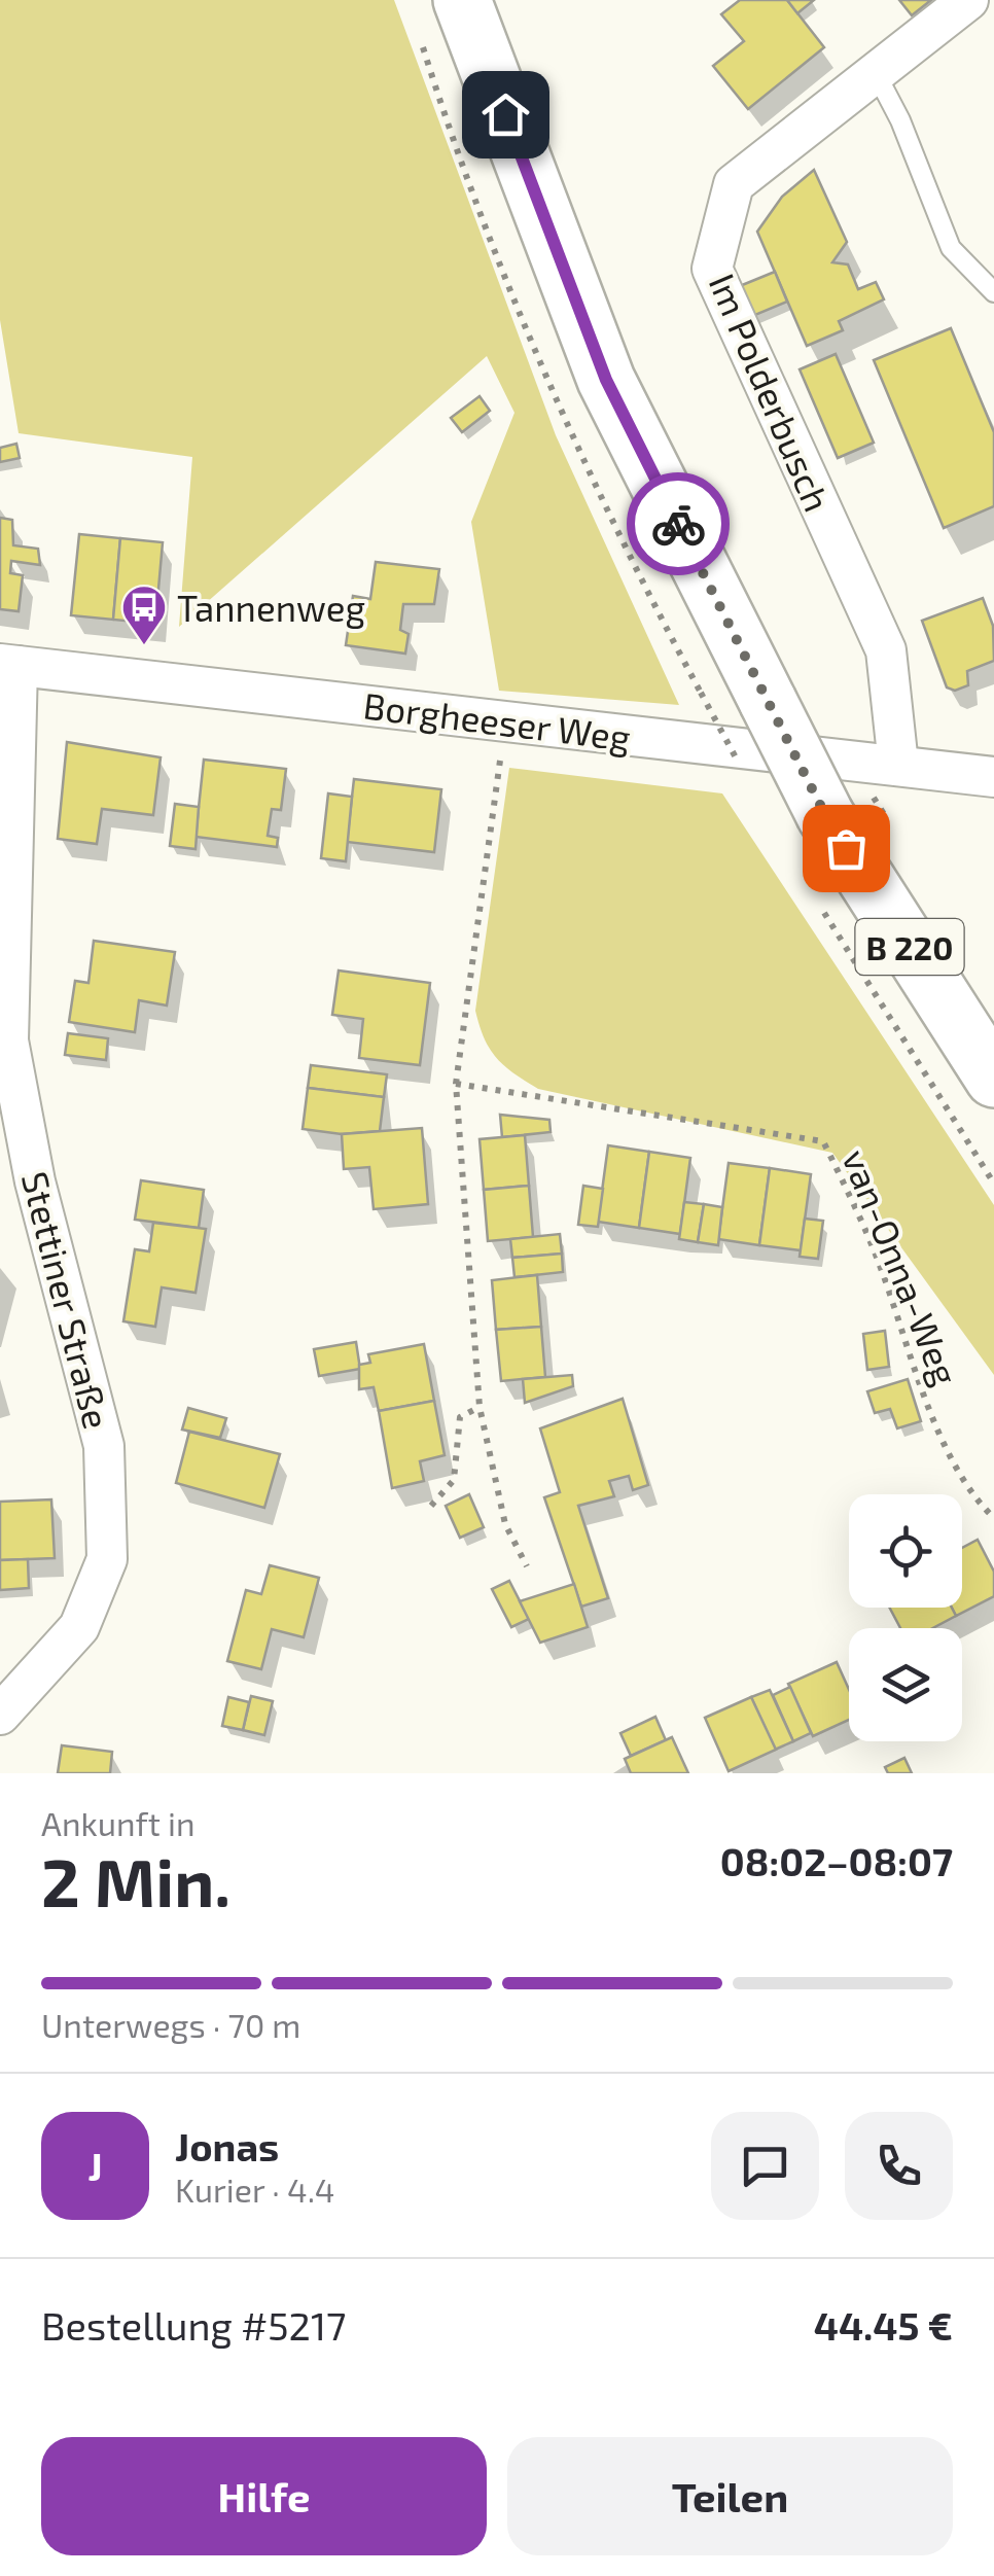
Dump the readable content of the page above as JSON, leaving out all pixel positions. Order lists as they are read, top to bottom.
{
  "streets": {
    "main road": ["B 220"],
    "street": ["Im Polderbusch", "Borgheeser Weg", "Stettiner Straße"],
    "path": ["van-Onna-Weg"]
  },
  "crossings": [
    ["Im Polderbusch", "Borgheeser Weg"],
    ["Borgheeser Weg", "Stettiner Straße"]
  ],
  "places": {
    "bus stop": ["Tannenweg"]
  },
  "page": {
    "heading": ["2 Min.", "Ankunft in", "08:02–08:07"],
    "panel": [
      "Jonas",
      "Kurier · 4.4",
      "Bestellung #5217",
      "44.45 €"
    ],
    "bar": "Unterwegs · 70 m",
    "round": "J",
    "buttons": ["Hilfe", "Teilen"]
  }
}
